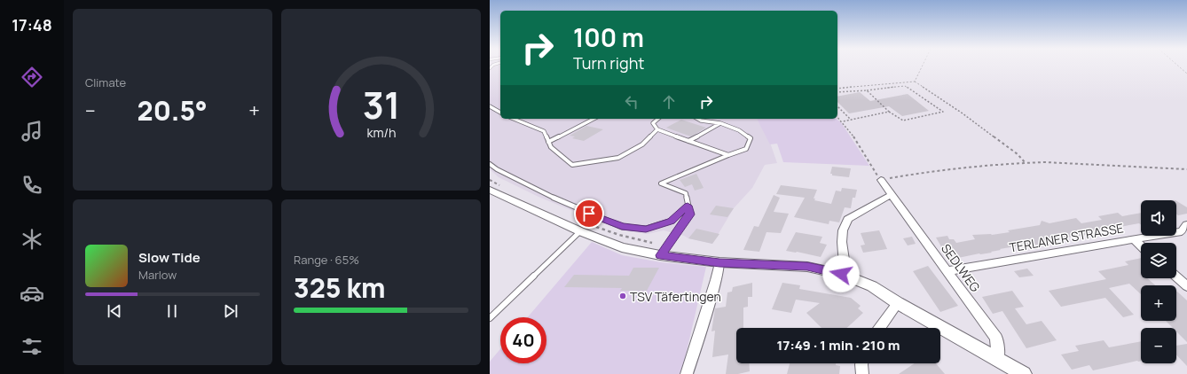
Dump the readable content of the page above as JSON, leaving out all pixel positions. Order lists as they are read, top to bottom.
{
  "streets": {
    "street": ["TERLANER STRASSE", "SEDLWEG"]
  },
  "crossings": [
    ["TERLANER STRASSE", "SEDLWEG"]
  ],
  "places": ["TSV Täfertingen"],
  "page": {
    "tabs": "17:48",
    "tile": [
      "Climate",
      ["Range · 65%", "325 km"]
    ],
    "turn": ["100 m", "Turn right"],
    "heat": ["−", "20.5°", "+"],
    "map_buttons": ["+", "−"],
    "song": ["Slow Tide", "Marlow"],
    "limit": "40",
    "trip": "17:49 · 1 min · 210 m",
    "gauge": ["31", "km/h"]
  }
}
